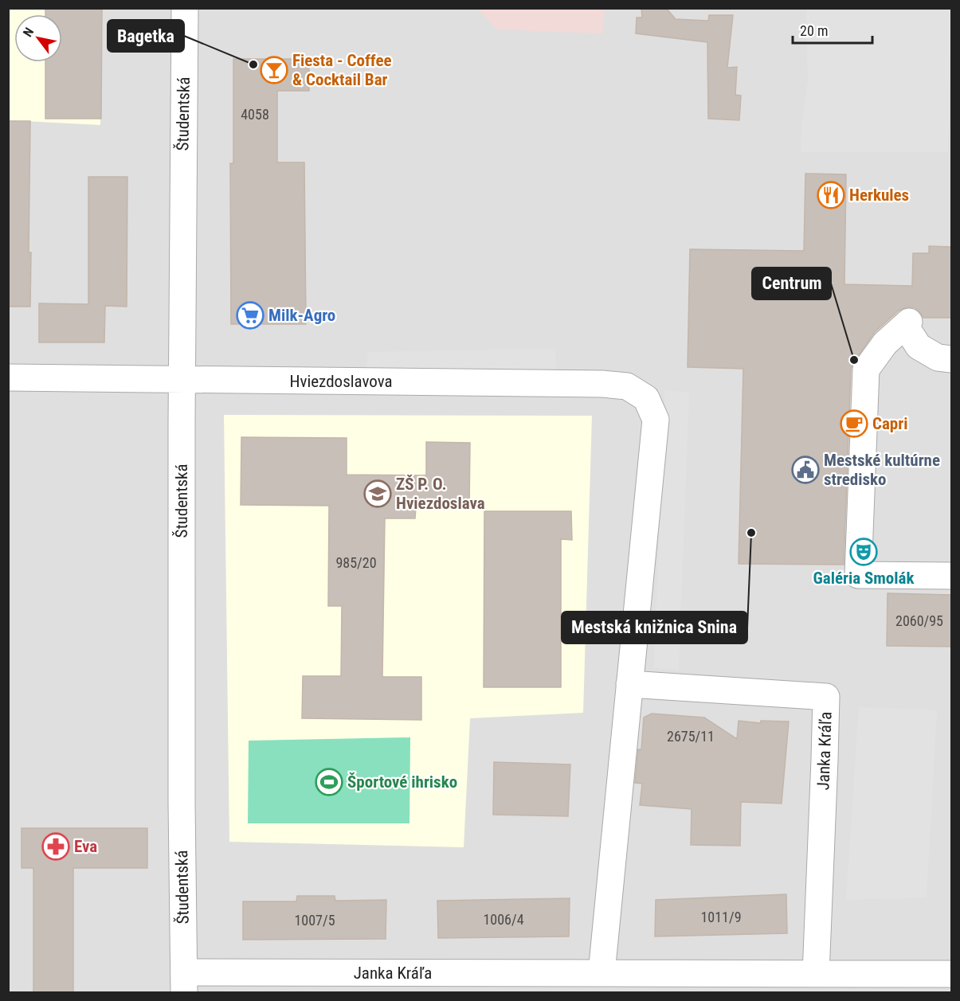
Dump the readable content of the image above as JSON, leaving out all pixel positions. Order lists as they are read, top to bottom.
{
  "streets": {
    "street": ["Študentská", "Hviezdoslavova", "Janka Kráľa"]
  },
  "crossings": [
    ["Študentská", "Hviezdoslavova"],
    ["Študentská", "Janka Kráľa"],
    ["Hviezdoslavova", "Janka Kráľa"]
  ],
  "places": {
    "other": ["Bagetka", "Centrum", "Mestská knižnica Snina"],
    "bar": ["Fiesta - Coffee & Cocktail Bar"],
    "restaurant": ["Herkules"],
    "supermarket": ["Milk-Agro"],
    "cafe": ["Capri"],
    "public building": ["Mestské kultúrne stredisko"],
    "school or university": ["ZŠ P. O. Hviezdoslava"],
    "theatre": ["Galéria Smolák"],
    "sports": ["Športové ihrisko"],
    "pharmacy": ["Eva"]
  },
  "house_numbers": [
    "4058",
    "985/20",
    "2060/95",
    "2675/11",
    "1011/9",
    "1006/4",
    "1007/5"
  ],
  "scale_bar": "20 m",
  "north": "top left"
}
